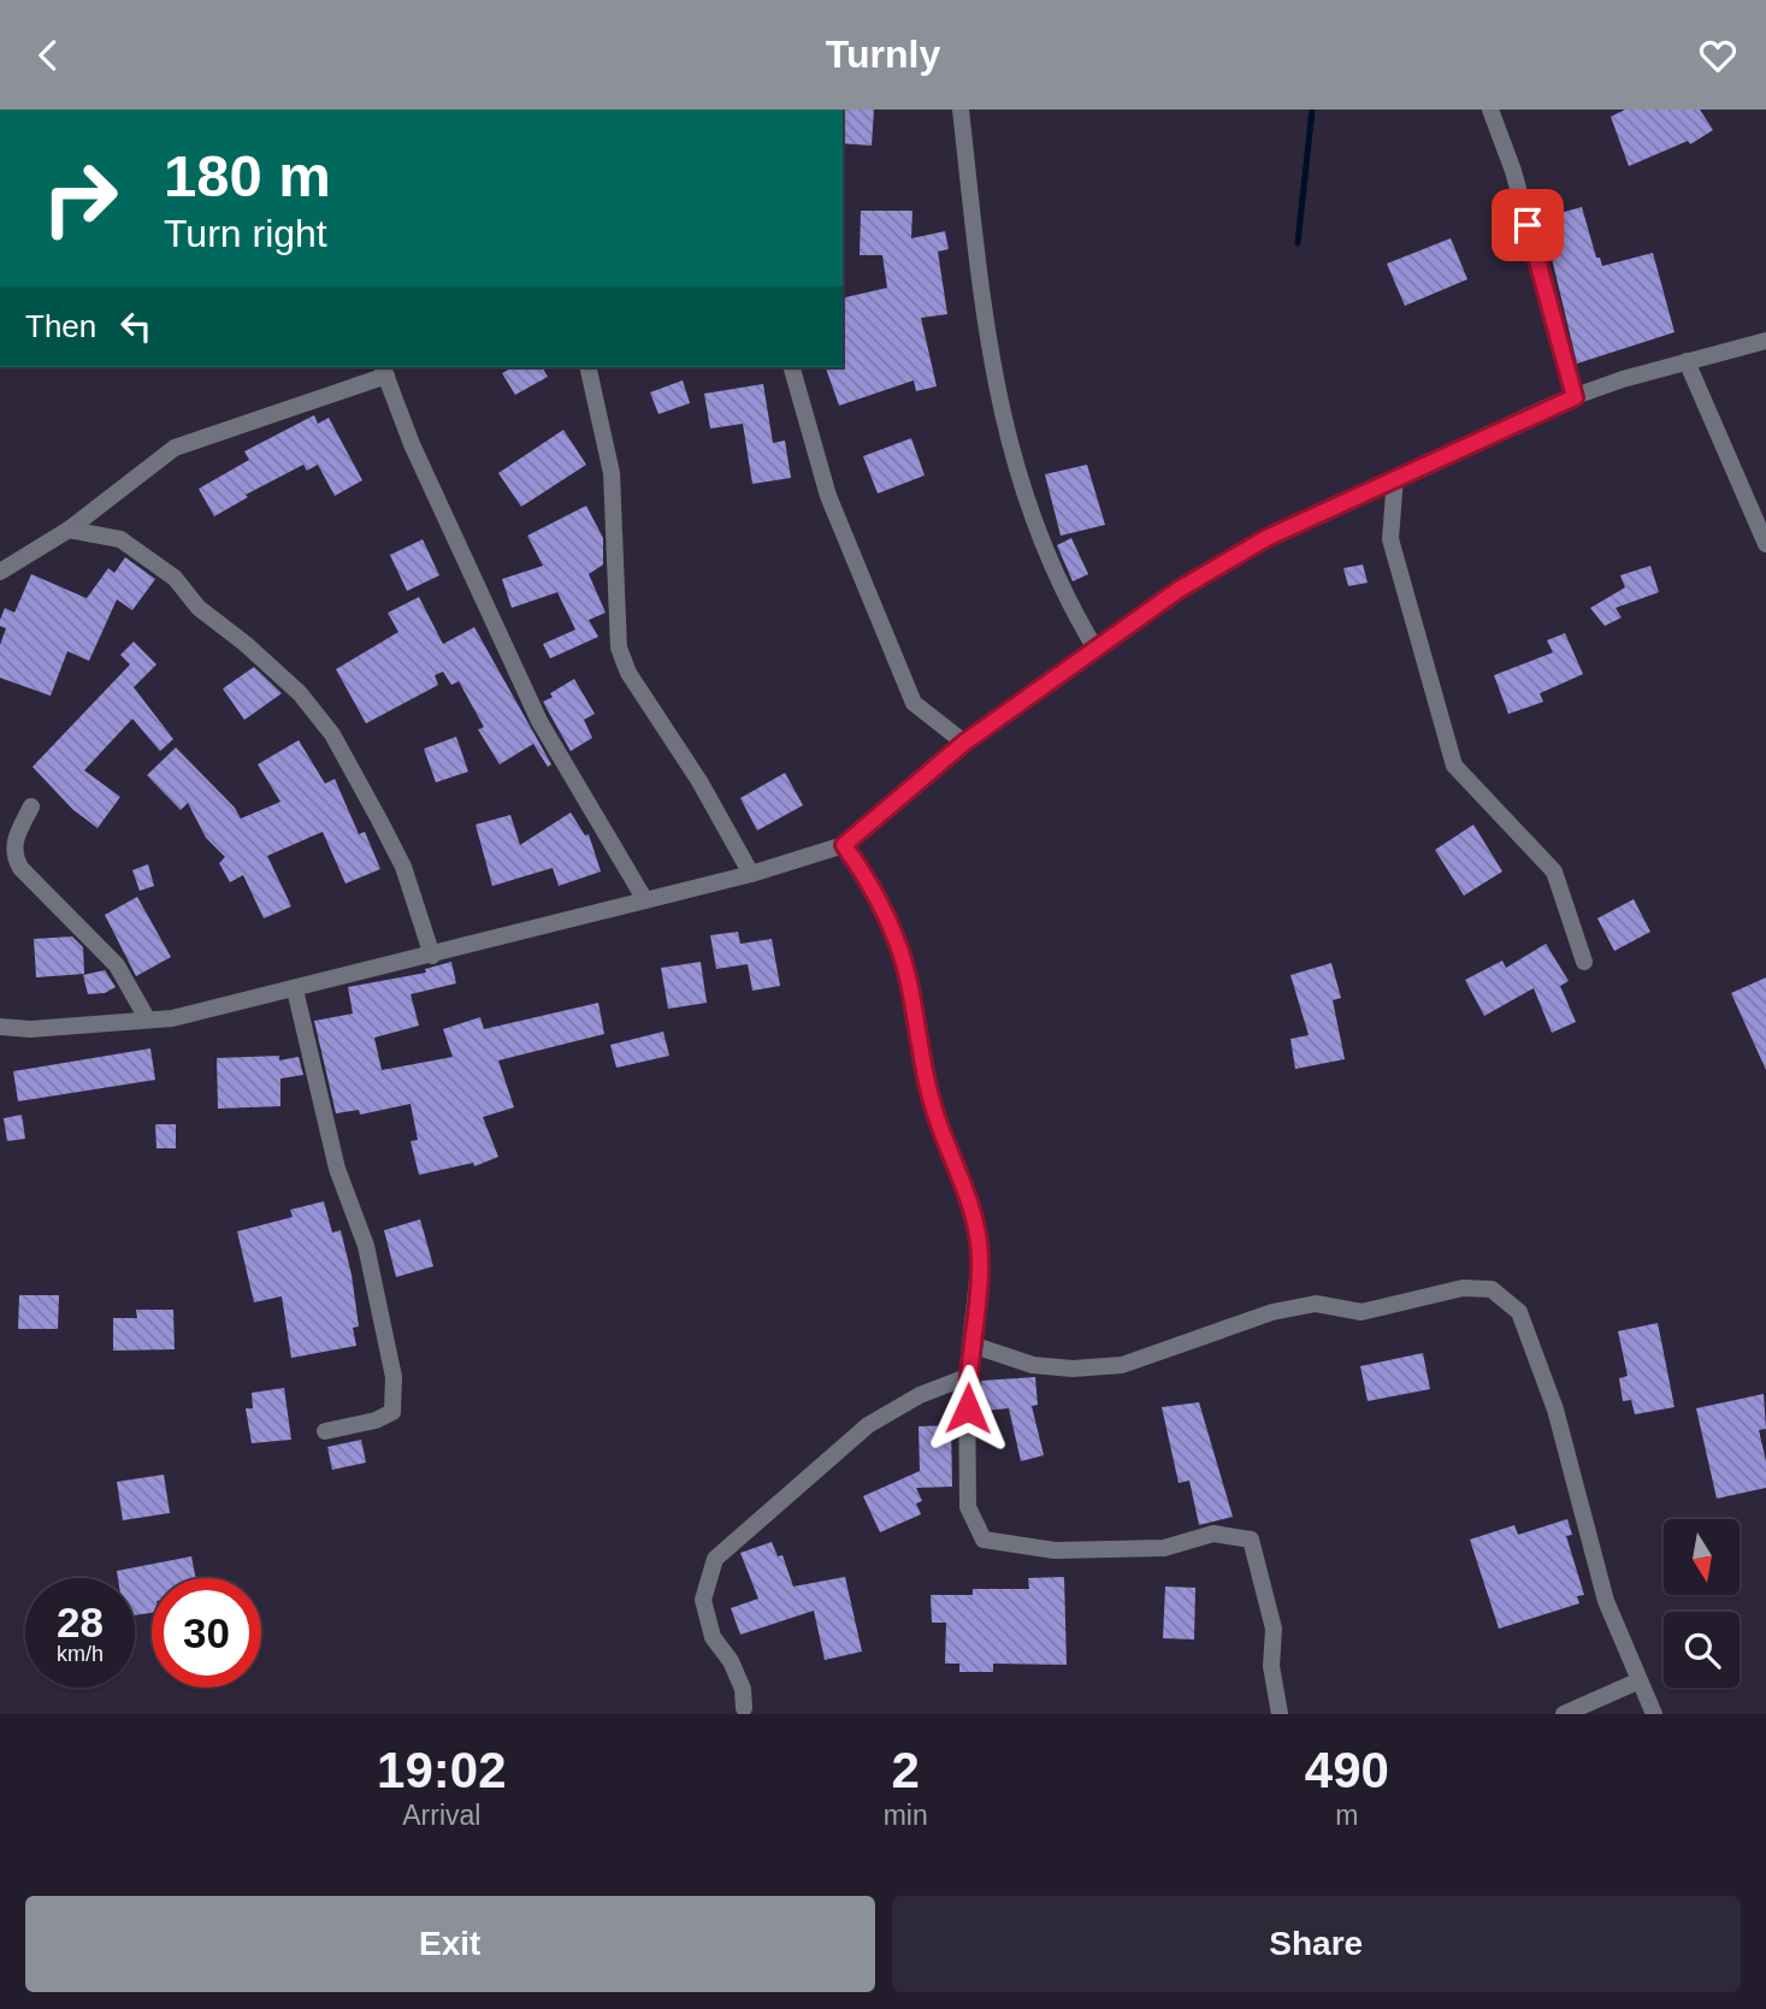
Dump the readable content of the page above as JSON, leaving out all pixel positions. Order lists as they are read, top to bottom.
{
  "north": "bottom",
  "page": {
    "header": "Turnly",
    "turn": ["180 m", "Turn right"],
    "then": "Then",
    "speed": "28 km/h",
    "limit": "30",
    "eta": [
      "19:02",
      "Arrival",
      "2",
      "min",
      "490",
      "m"
    ],
    "buttons": ["Exit", "Share"]
  }
}
